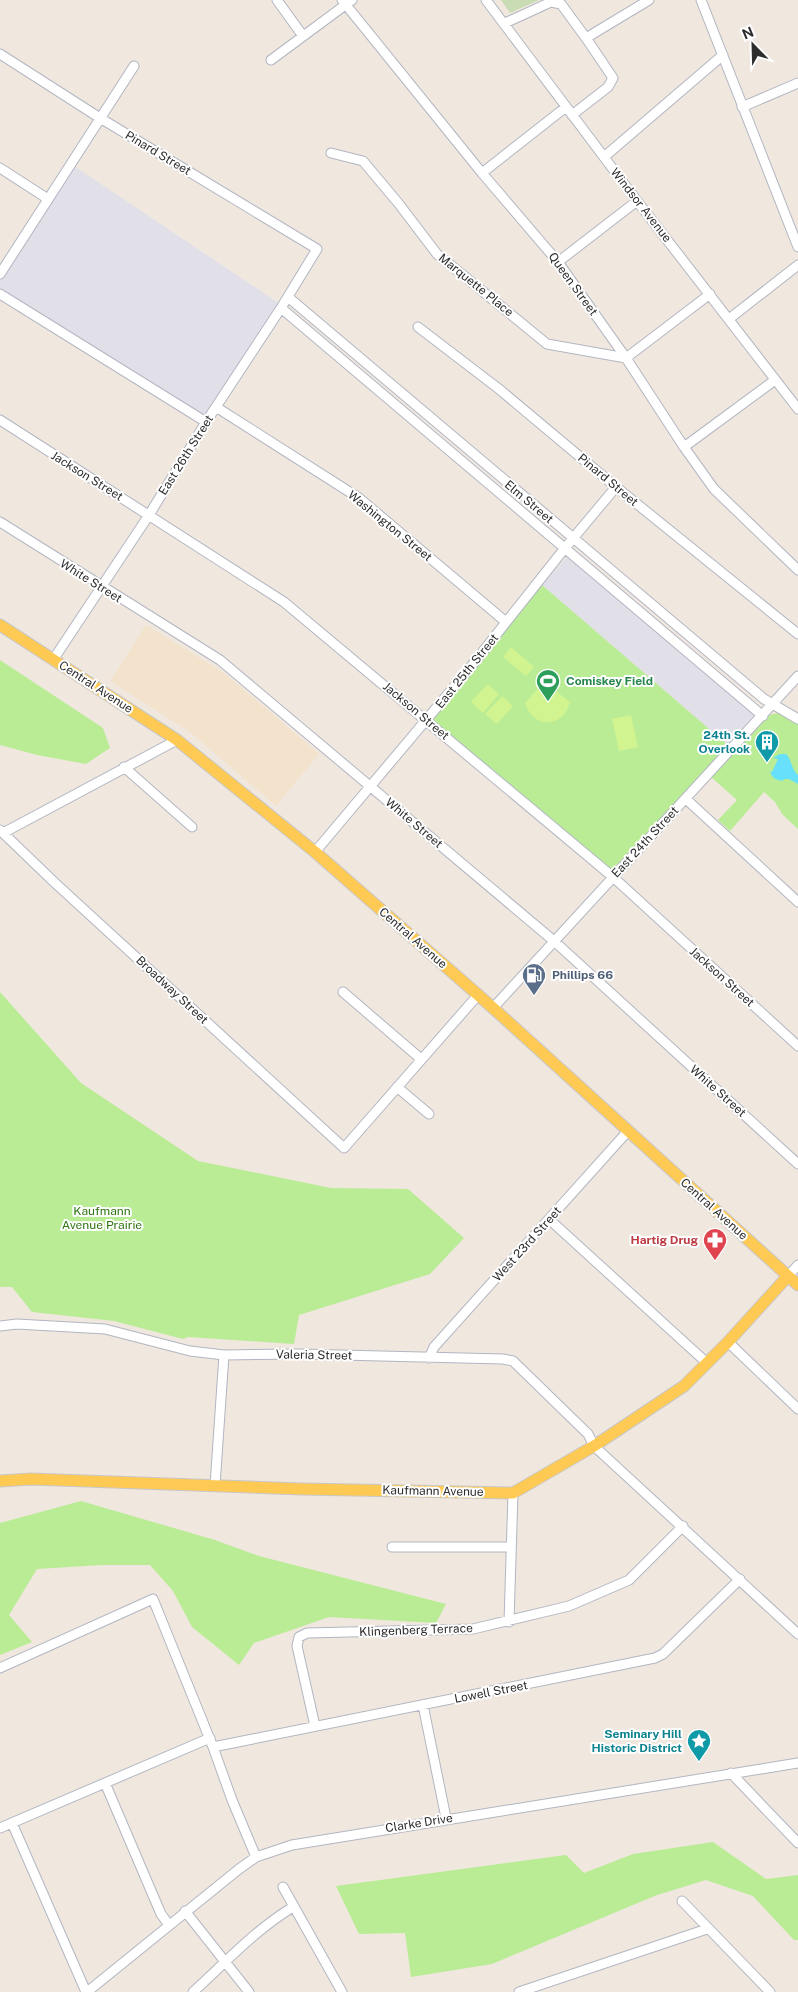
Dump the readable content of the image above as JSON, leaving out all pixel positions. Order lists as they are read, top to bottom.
{
  "streets": {
    "main road": ["Central Avenue", "Kaufmann Avenue"],
    "street": [
      "Pinard Street",
      "Windsor Avenue",
      "Queen Street",
      "Marquette Place",
      "East 26th Street",
      "Jackson Street",
      "Elm Street",
      "Washington Street",
      "White Street",
      "East 25th Street",
      "East 24th Street",
      "Broadway Street",
      "West 23rd Street",
      "Valeria Street",
      "Klingenberg Terrace",
      "Lowell Street",
      "Clarke Drive"
    ]
  },
  "crossings": [
    ["Pinard Street", "East 26th Street"],
    ["Pinard Street", "East 25th Street"],
    ["Queen Street", "Marquette Place"],
    ["East 26th Street", "Jackson Street"],
    ["East 26th Street", "Elm Street"],
    ["East 26th Street", "Washington Street"],
    ["East 26th Street", "White Street"],
    ["East 26th Street", "Central Avenue"],
    ["Jackson Street", "East 25th Street"],
    ["Jackson Street", "East 24th Street"],
    ["Elm Street", "East 25th Street"],
    ["Elm Street", "East 24th Street"],
    ["Washington Street", "East 25th Street"],
    ["White Street", "East 25th Street"],
    ["White Street", "East 24th Street"],
    ["East 25th Street", "Central Avenue"],
    ["Central Avenue", "East 24th Street"],
    ["Central Avenue", "West 23rd Street"],
    ["West 23rd Street", "Valeria Street"],
    ["Valeria Street", "Klingenberg Terrace"],
    ["Valeria Street", "Lowell Street"],
    ["Klingenberg Terrace", "Lowell Street"]
  ],
  "parks": ["Kaufmann Avenue Prairie"],
  "places": {
    "sports": ["Comiskey Field"],
    "building": ["24th St. Overlook"],
    "fuel station": ["Phillips 66"],
    "pharmacy": ["Hartig Drug"],
    "place": ["Seminary Hill Historic District"]
  },
  "north": "top left"
}
